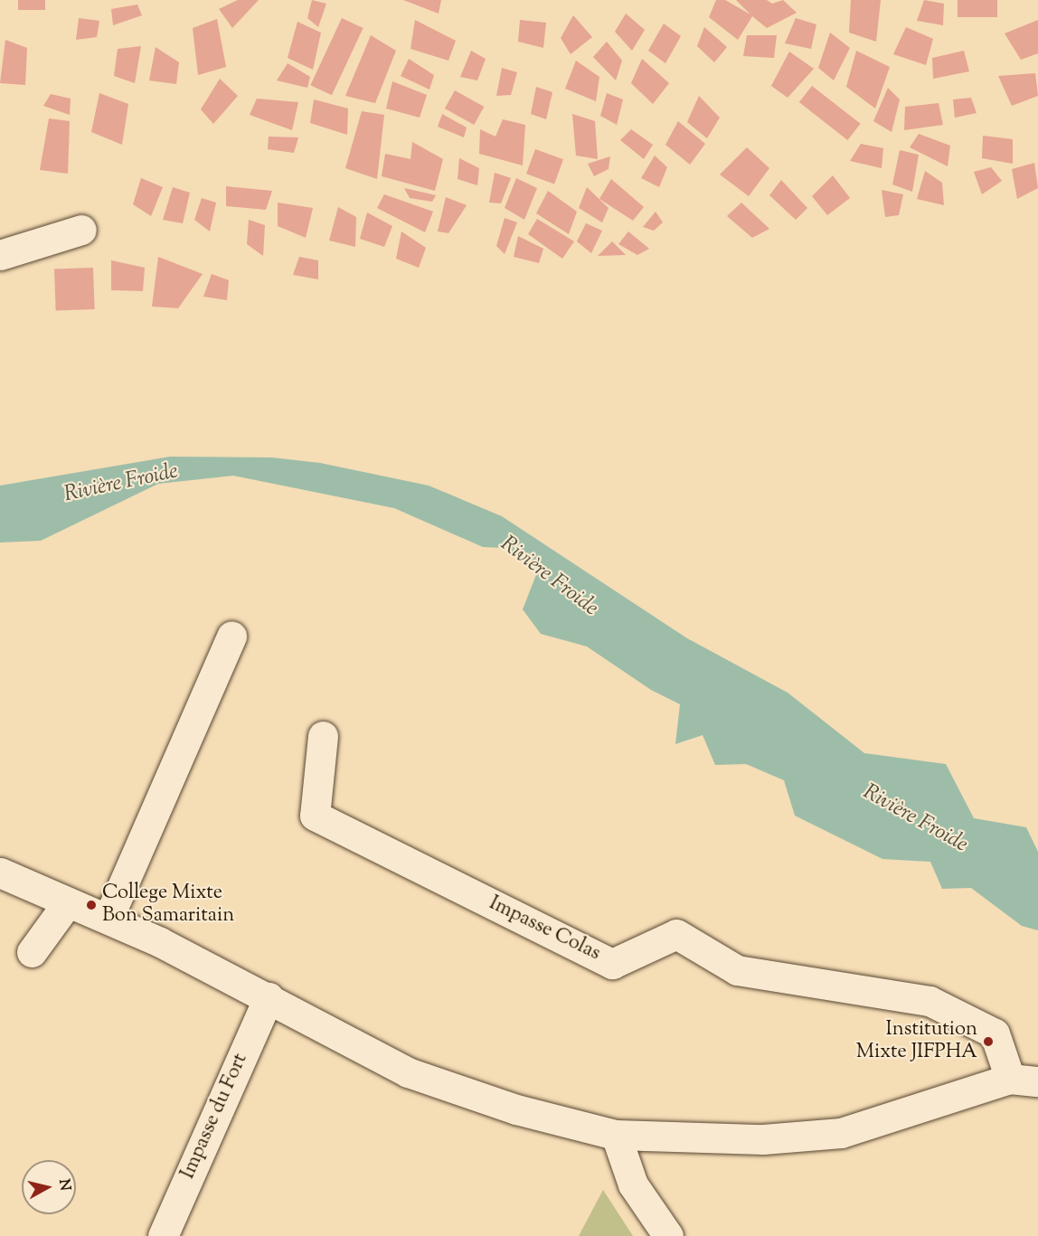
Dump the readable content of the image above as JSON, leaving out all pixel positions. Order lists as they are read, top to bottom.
{
  "streets": {
    "street": ["Impasse Colas", "Impasse du Fort"]
  },
  "water": ["Rivière Froide"],
  "places": ["College Mixte Bon Samaritain", "Institution Mixte JIFPHA"],
  "north": "right"
}
